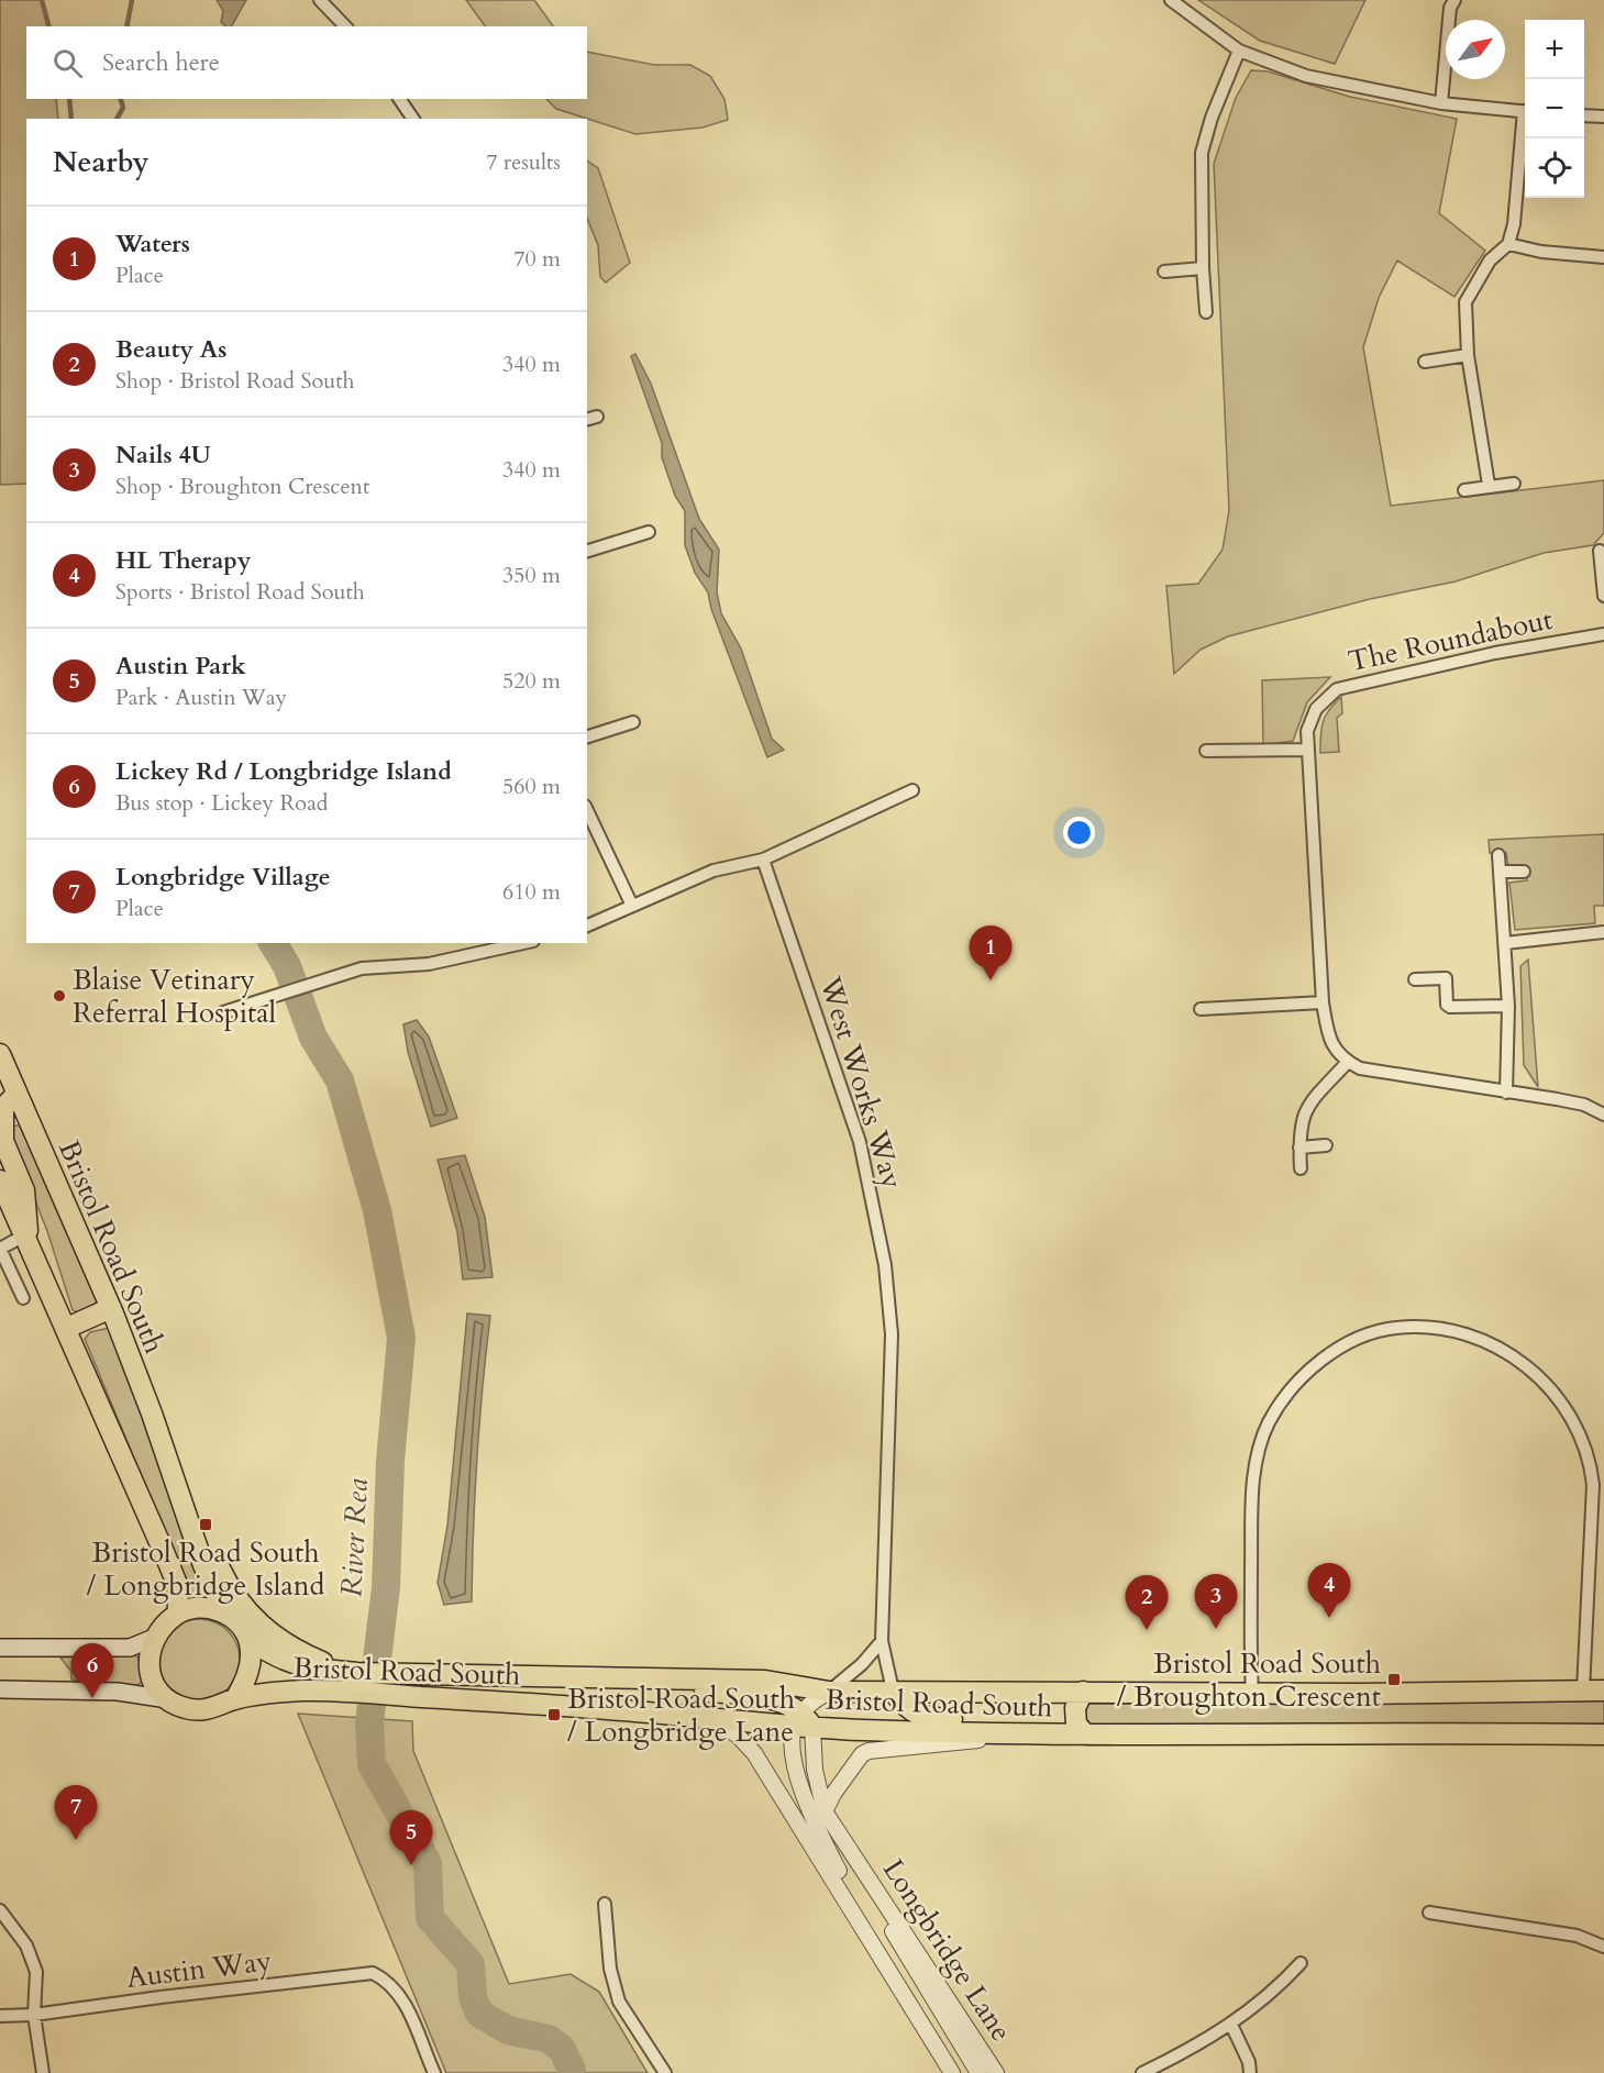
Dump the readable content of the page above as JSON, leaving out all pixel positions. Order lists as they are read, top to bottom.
{
  "streets": {
    "highway": ["Bristol Road South"],
    "street": [
      "The Roundabout",
      "West Works Way",
      "Longbridge Lane",
      "Austin Way"
    ]
  },
  "crossings": [
    ["West Works Way", "Bristol Road South"],
    ["Bristol Road South", "Longbridge Lane"]
  ],
  "water": ["River Rea"],
  "places": {
    "other": ["Blaise Vetinary Referral Hospital"],
    "transit": ["Bristol Road South / Longbridge Island", "Bristol Road South / Broughton Crescent", "Bristol Road South / Longbridge Lane"]
  },
  "north": "top right",
  "page": {
    "map_buttons": ["+", "−"],
    "search": "Search here",
    "heading": ["Nearby", "7 results"],
    "list": [
      {
        "mark": "1",
        "name": "Waters",
        "note": "Place",
        "value": "70 m"
      },
      {
        "mark": "2",
        "name": "Beauty As",
        "note": "Shop · Bristol Road South",
        "value": "340 m"
      },
      {
        "mark": "3",
        "name": "Nails 4U",
        "note": "Shop · Broughton Crescent",
        "value": "340 m"
      },
      {
        "mark": "4",
        "name": "HL Therapy",
        "note": "Sports · Bristol Road South",
        "value": "350 m"
      },
      {
        "mark": "5",
        "name": "Austin Park",
        "note": "Park · Austin Way",
        "value": "520 m"
      },
      {
        "mark": "6",
        "name": "Lickey Rd / Longbridge Island",
        "note": "Bus stop · Lickey Road",
        "value": "560 m"
      },
      {
        "mark": "7",
        "name": "Longbridge Village",
        "note": "Place",
        "value": "610 m"
      }
    ],
    "pins": [
      "1",
      "4",
      "3",
      "2",
      "6",
      "7",
      "5"
    ]
  }
}
